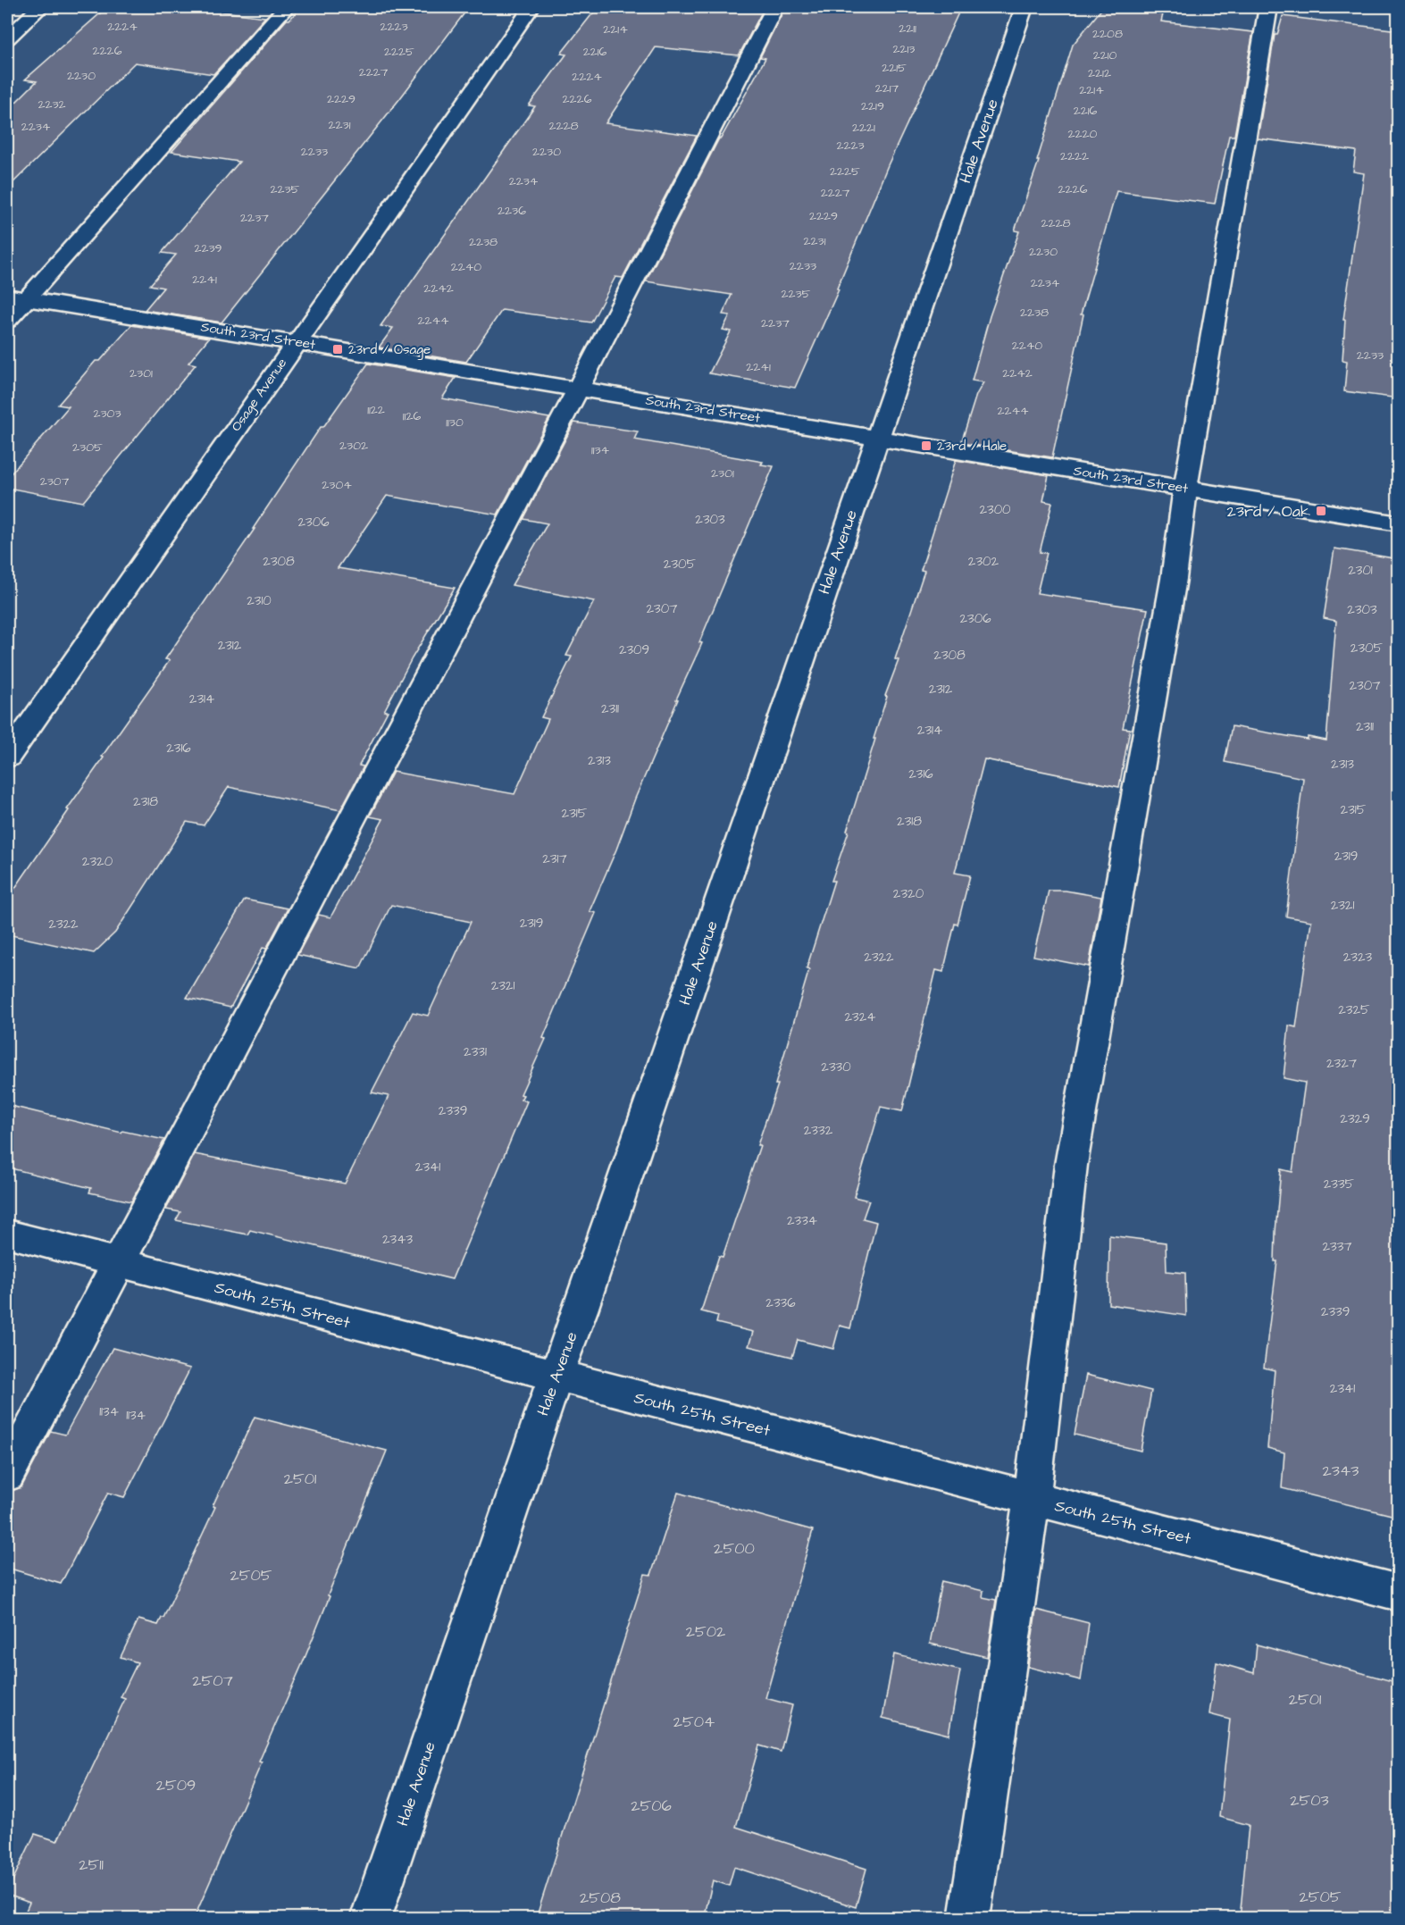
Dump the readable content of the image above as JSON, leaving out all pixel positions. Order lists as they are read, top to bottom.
{
  "streets": {
    "street": [
      "Hale Avenue",
      "South 23rd Street",
      "Osage Avenue",
      "South 25th Street"
    ]
  },
  "crossings": [
    ["Hale Avenue", "South 23rd Street"],
    ["Hale Avenue", "South 25th Street"],
    ["South 23rd Street", "Osage Avenue"]
  ],
  "places": {
    "transit": ["23rd / Osage", "23rd / Hale", "23rd / Oak"]
  },
  "house_numbers": [
    "2224",
    "2223",
    "2211",
    "2214",
    "2208",
    "2213",
    "2226",
    "2225",
    "2216",
    "2210",
    "2215",
    "2227",
    "2212",
    "2230",
    "2224",
    "2217",
    "2214",
    "2229",
    "2226",
    "2232",
    "2219",
    "2216",
    "2231",
    "2228",
    "2234",
    "2221",
    "2220",
    "2223",
    "2233",
    "2230",
    "2222",
    "2225",
    "2234",
    "2235",
    "2226",
    "2227",
    "2236",
    "2229",
    "2237",
    "2228",
    "2231",
    "2238",
    "2239",
    "2230",
    "2233",
    "2240",
    "2241",
    "2234",
    "2242",
    "2235",
    "2238",
    "2244",
    "2237",
    "2240",
    "2233",
    "2241",
    "2301",
    "2242",
    "1122",
    "2244",
    "2303",
    "1126",
    "1130",
    "2302",
    "2305",
    "1134",
    "2301",
    "2307",
    "2304",
    "2300",
    "2303",
    "2306",
    "2308",
    "2302",
    "2305",
    "2301",
    "2310",
    "2307",
    "2303",
    "2306",
    "2312",
    "2305",
    "2309",
    "2308",
    "2307",
    "2312",
    "2314",
    "2311",
    "2311",
    "2314",
    "2316",
    "2313",
    "2313",
    "2316",
    "2318",
    "2315",
    "2315",
    "2318",
    "2319",
    "2317",
    "2320",
    "2320",
    "2321",
    "2319",
    "2322",
    "2322",
    "2323",
    "2321",
    "2325",
    "2324",
    "2331",
    "2327",
    "2330",
    "2339",
    "2329",
    "2332",
    "2341",
    "2335",
    "2334",
    "2343",
    "2337",
    "2336",
    "2339",
    "2341",
    "1134",
    "1134",
    "2343",
    "2501",
    "2500",
    "2505",
    "2502",
    "2507",
    "2501",
    "2504",
    "2509",
    "2503",
    "2506",
    "2511",
    "2505",
    "2508"
  ]
}
